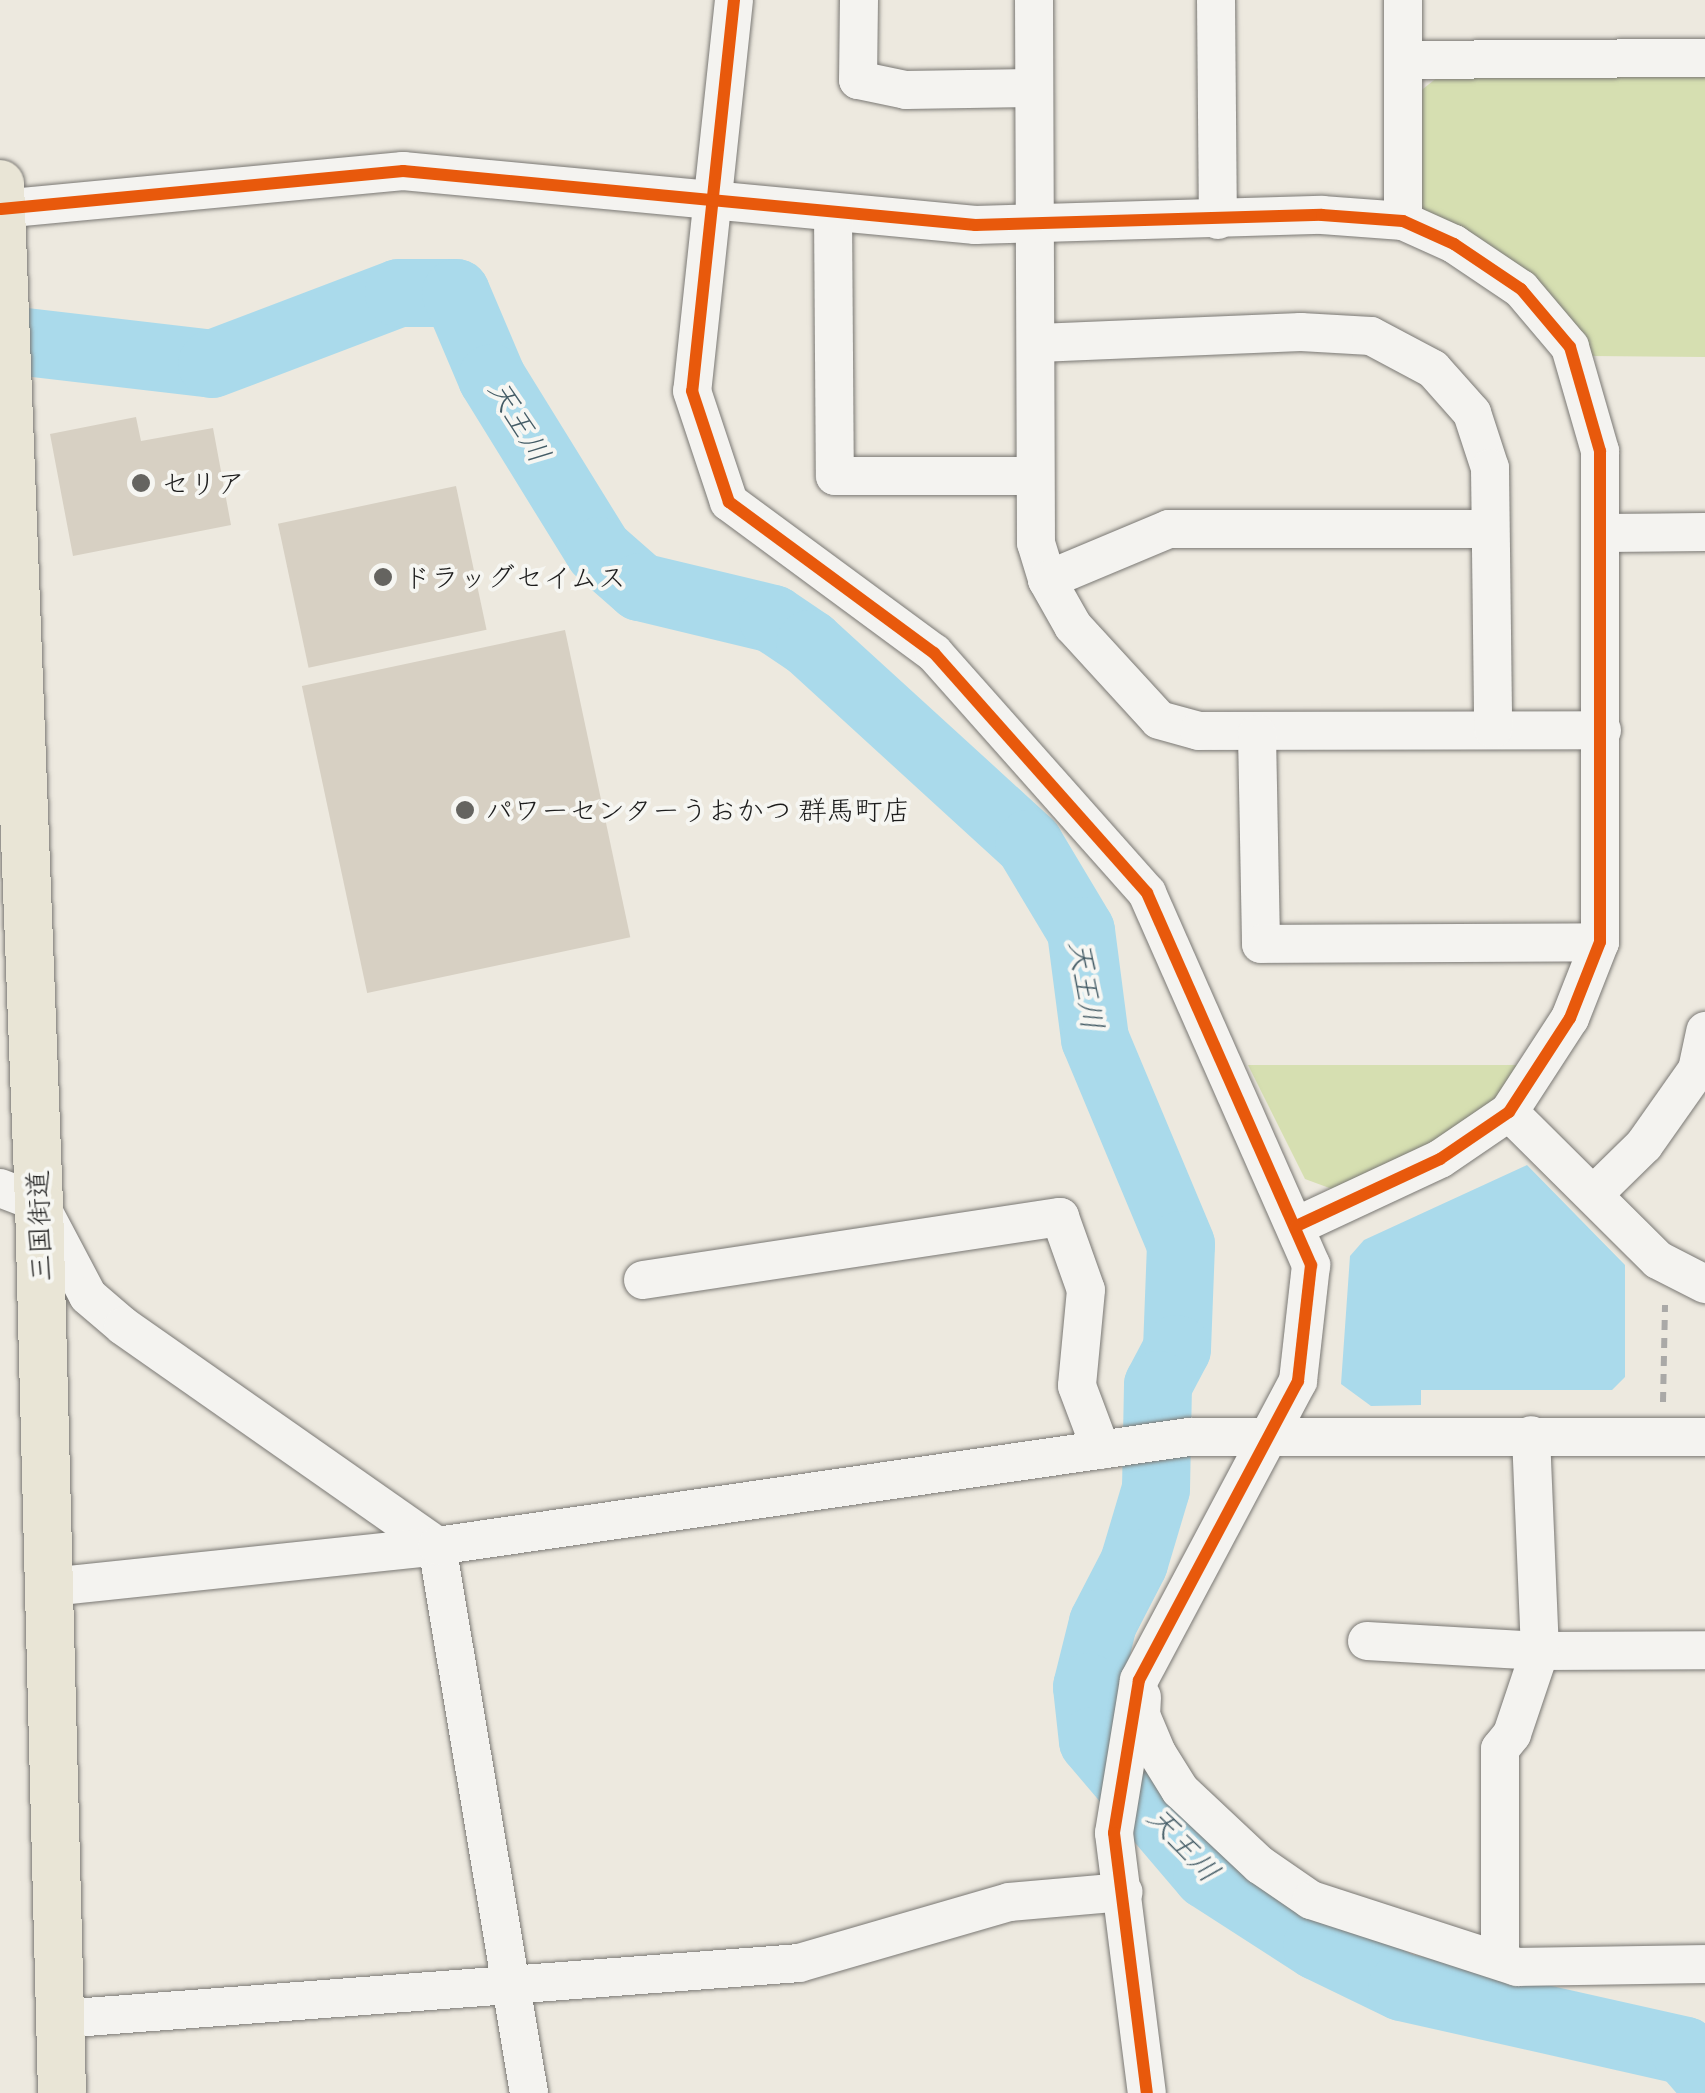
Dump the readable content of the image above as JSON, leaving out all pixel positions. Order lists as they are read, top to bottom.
{
  "streets": {
    "main road": ["三国街道"]
  },
  "water": ["天王川"],
  "places": ["セリア", "ドラッグセイムス", "パワーセンターうおかつ 群馬町店"]
}
